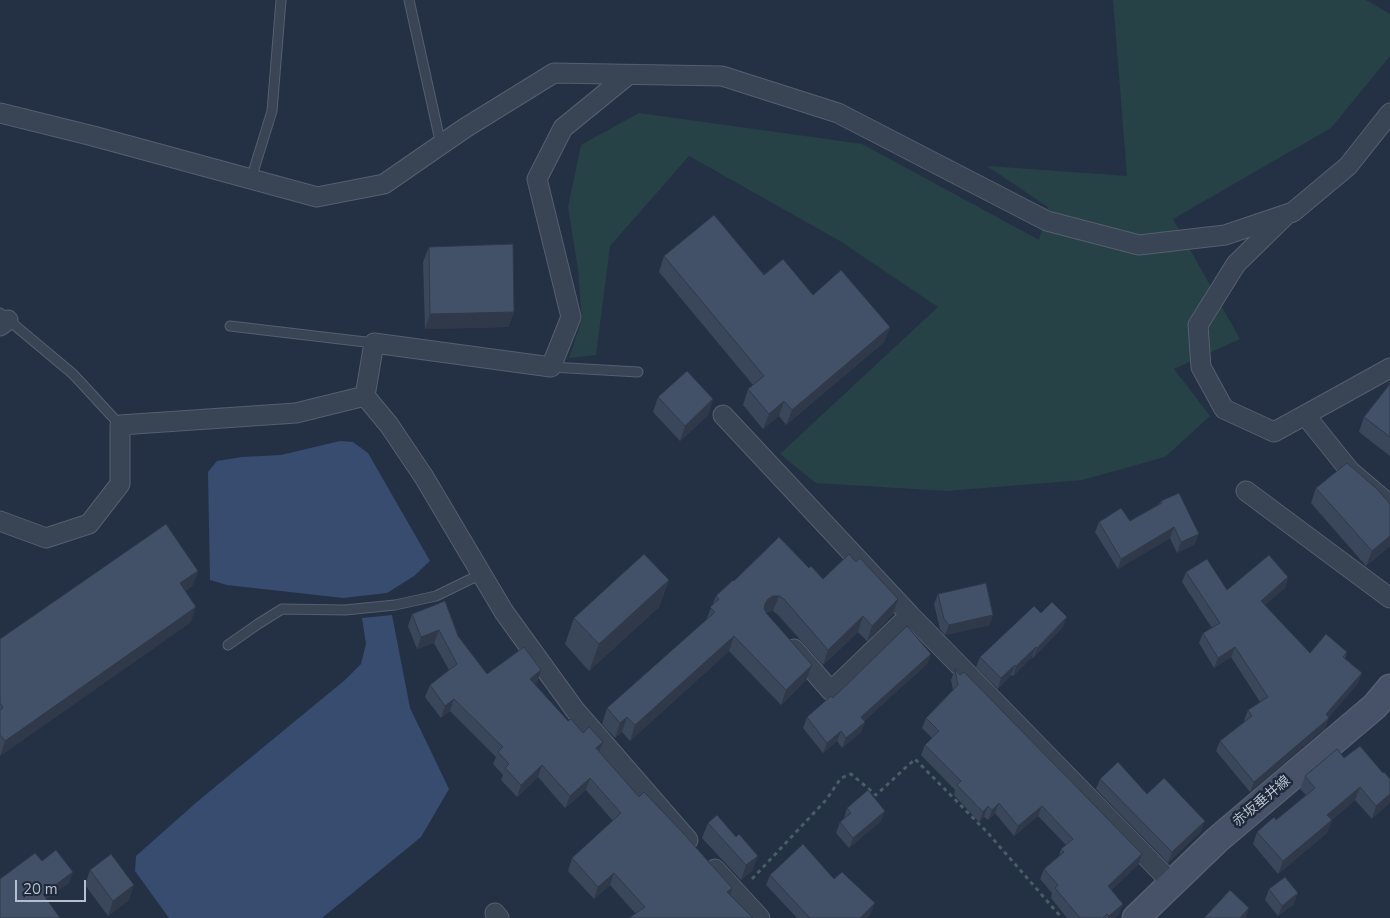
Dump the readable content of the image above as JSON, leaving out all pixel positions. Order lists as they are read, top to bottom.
{
  "streets": {
    "main road": ["赤坂垂井線"]
  },
  "scale_bar": "20 m"
}
